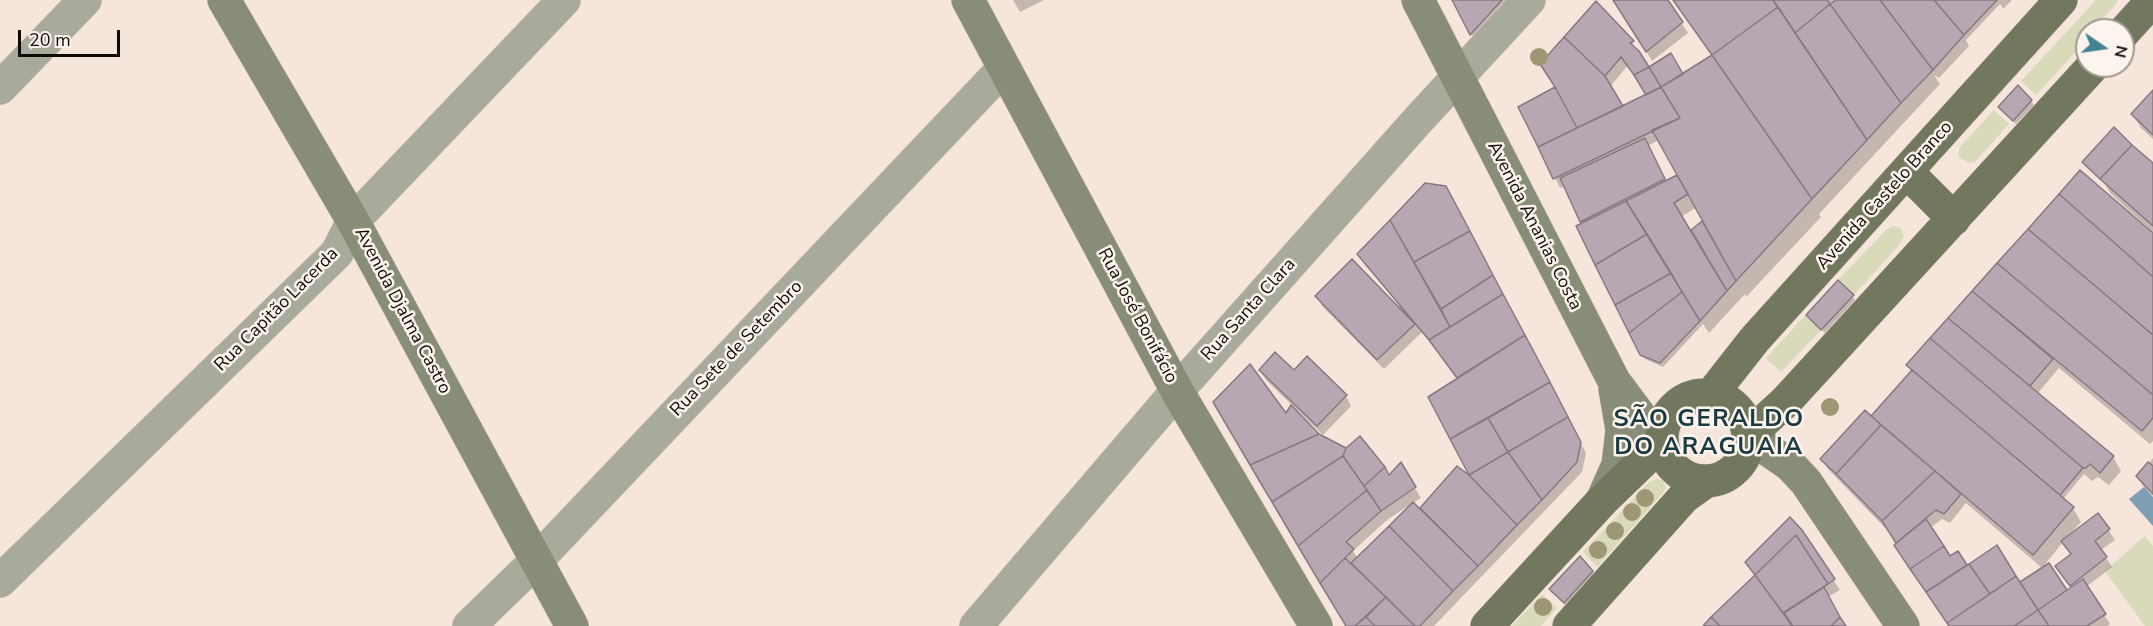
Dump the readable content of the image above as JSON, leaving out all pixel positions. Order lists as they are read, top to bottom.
{
  "streets": {
    "main road": ["Avenida Castelo Branco"],
    "street": [
      "Avenida Ananias Costa",
      "Rua Capitão Lacerda",
      "Rua Santa Clara",
      "Avenida Djalma Castro",
      "Rua José Bonifácio",
      "Rua Sete de Setembro"
    ]
  },
  "crossings": [
    ["Avenida Castelo Branco", "Avenida Ananias Costa"],
    ["Avenida Ananias Costa", "Rua Santa Clara"],
    ["Rua Capitão Lacerda", "Avenida Djalma Castro"],
    ["Rua Santa Clara", "Rua José Bonifácio"],
    ["Avenida Djalma Castro", "Rua Sete de Setembro"],
    ["Rua José Bonifácio", "Rua Sete de Setembro"]
  ],
  "districts": ["SÃO GERALDO DO ARAGUAIA"],
  "scale_bar": "20 m",
  "north": "right"
}
